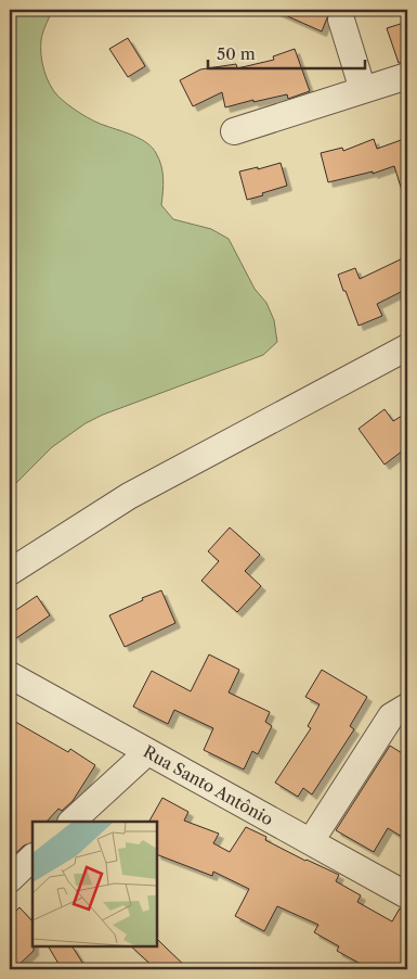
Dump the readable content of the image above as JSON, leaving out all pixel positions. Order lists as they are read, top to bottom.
{
  "streets": {
    "street": ["Rua Santo Antônio"]
  },
  "scale_bar": "50 m"
}
